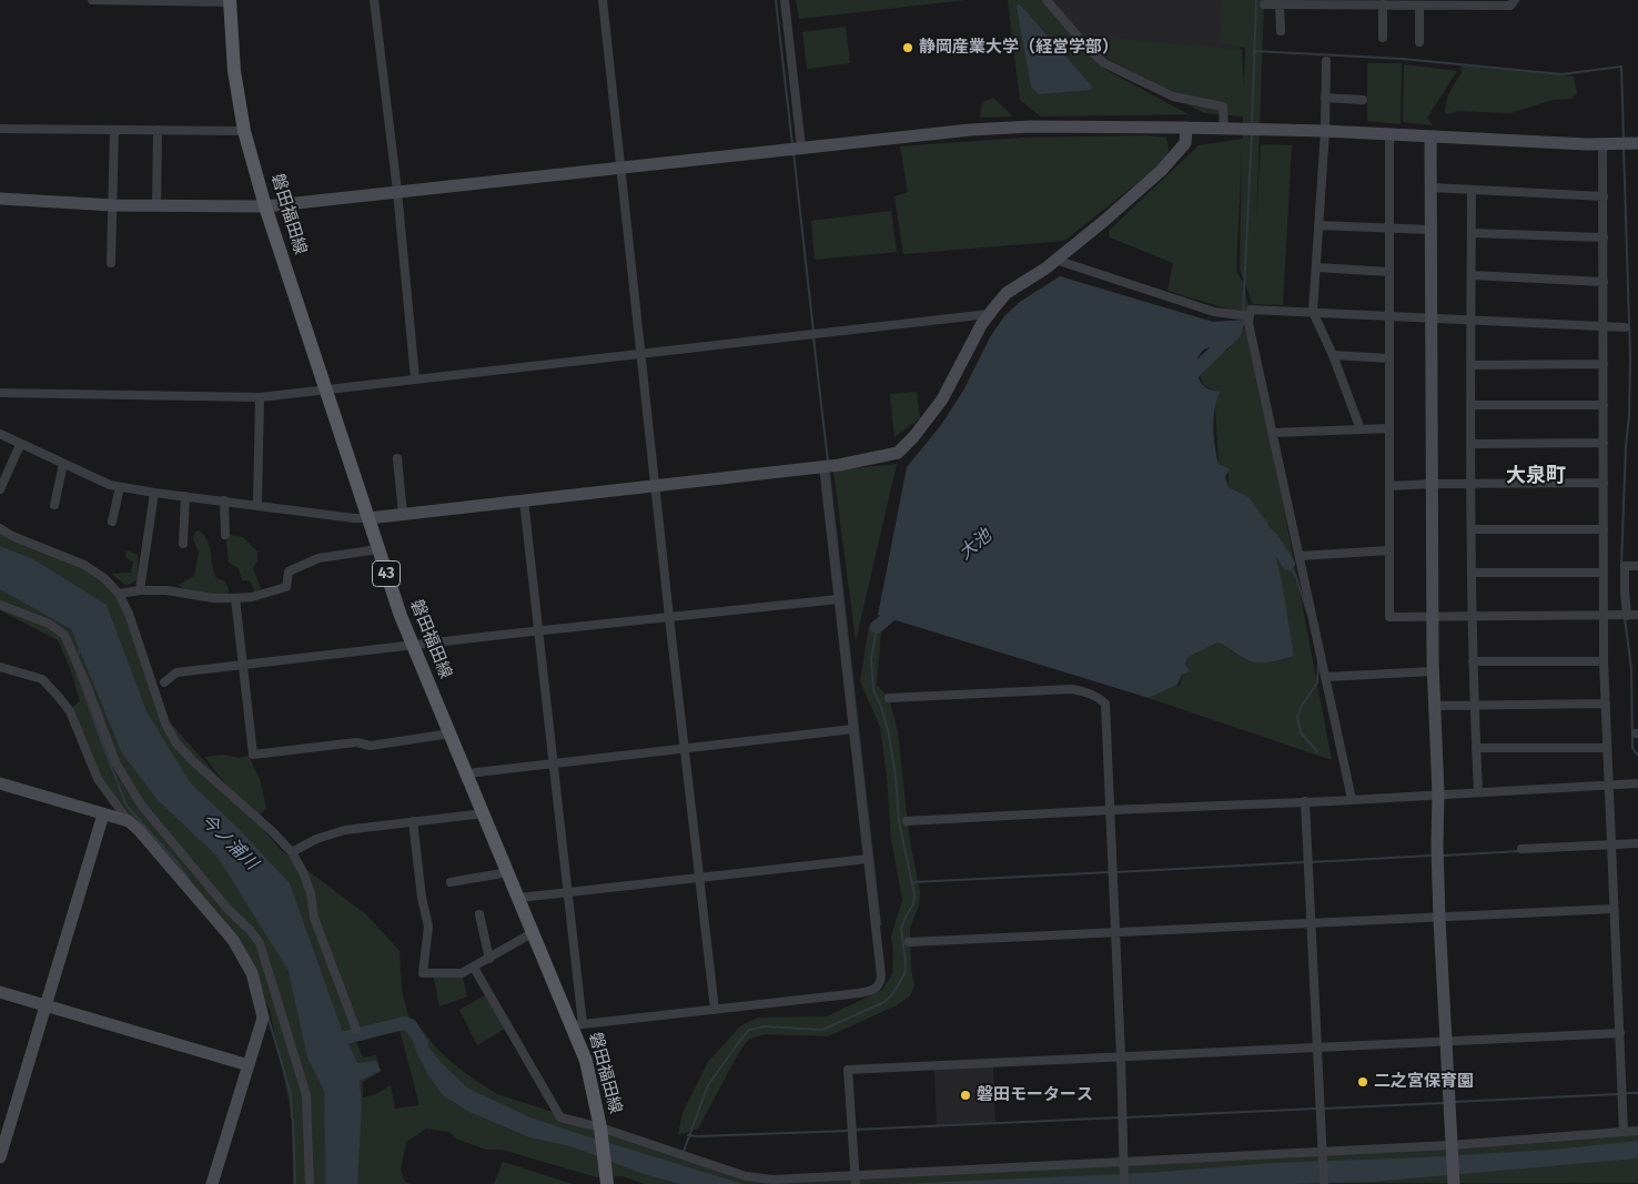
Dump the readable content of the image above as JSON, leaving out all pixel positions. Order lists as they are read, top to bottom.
{
  "streets": {
    "main road": ["磐田福田線", "43"]
  },
  "districts": ["大泉町"],
  "water": ["大池", "今ノ浦川"],
  "places": ["静岡産業大学（経営学部）", "二之宮保育園", "磐田モータース"]
}
